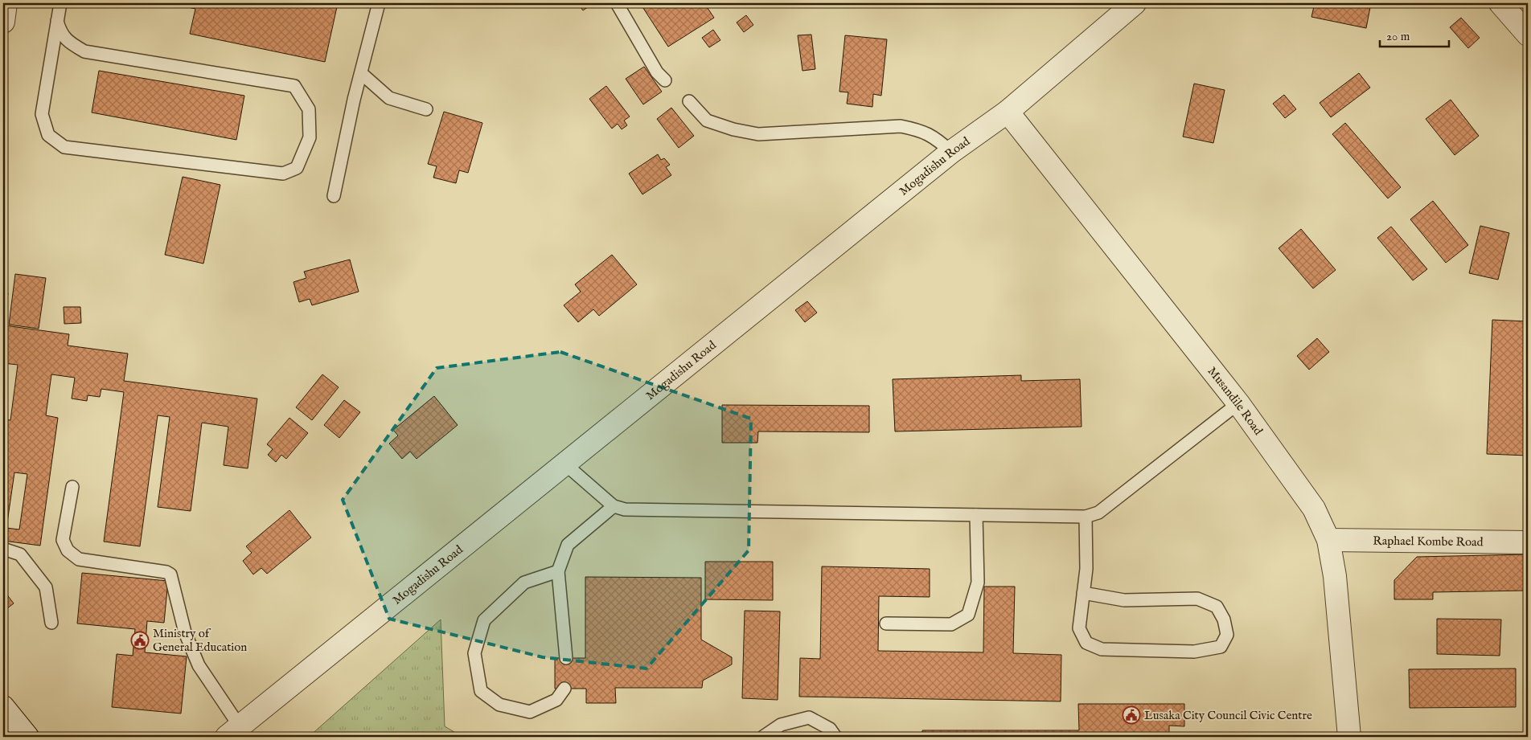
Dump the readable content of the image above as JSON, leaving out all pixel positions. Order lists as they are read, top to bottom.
{
  "streets": {
    "street": ["Mogadishu Road", "Musandile Road", "Raphael Kombe Road"]
  },
  "crossings": [
    ["Mogadishu Road", "Musandile Road"],
    ["Musandile Road", "Raphael Kombe Road"]
  ],
  "places": {
    "public building": ["Ministry of General Education", "Lusaka City Council Civic Centre"]
  },
  "scale_bar": "20 m"
}
